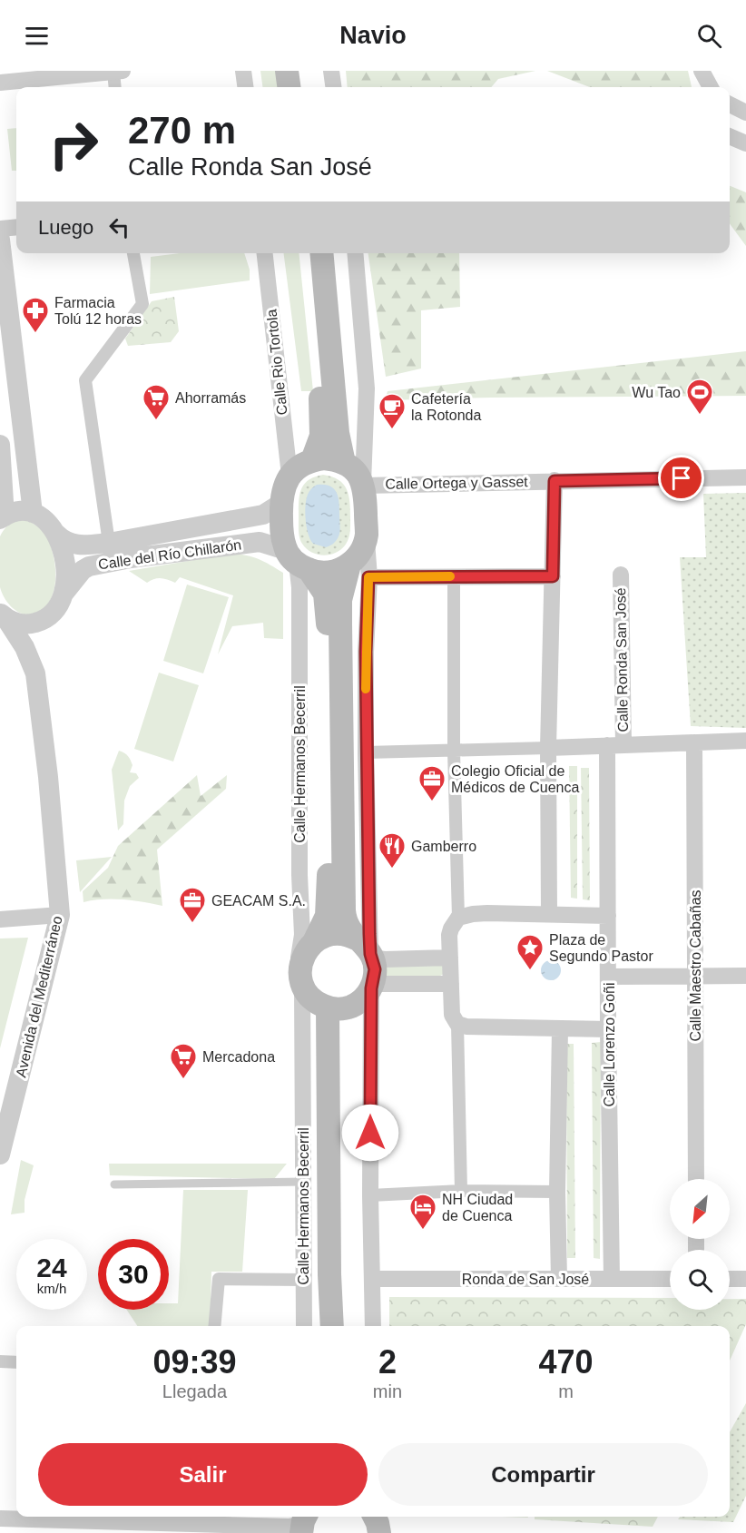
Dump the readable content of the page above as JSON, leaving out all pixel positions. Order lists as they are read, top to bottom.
{
  "streets": {
    "main road": ["Calle Hermanos Becerril"],
    "street": [
      "Calle Rio Tortola",
      "Calle Ortega y Gasset",
      "Calle del Río Chillarón",
      "Calle Ronda San José",
      "Calle Maestro Cabañas",
      "Avenida del Mediterráneo",
      "Calle Lorenzo Goñi",
      "Ronda de San José"
    ]
  },
  "crossings": [
    ["Calle Rio Tortola", "Calle Ortega y Gasset"],
    ["Calle Rio Tortola", "Calle del Río Chillarón"],
    ["Calle Rio Tortola", "Calle Hermanos Becerril"],
    ["Calle Ortega y Gasset", "Calle del Río Chillarón"],
    ["Calle Ortega y Gasset", "Calle Hermanos Becerril"],
    ["Calle del Río Chillarón", "Calle Hermanos Becerril"],
    ["Calle del Río Chillarón", "Avenida del Mediterráneo"],
    ["Calle Ronda San José", "Calle Lorenzo Goñi"],
    ["Calle Lorenzo Goñi", "Ronda de San José"]
  ],
  "places": {
    "pharmacy": ["Farmacia Tolú 12 horas"],
    "sports": ["Wu Tao"],
    "supermarket": ["Ahorramás", "Mercadona"],
    "cafe": ["Cafetería la Rotonda"],
    "office": ["Colegio Oficial de Médicos de Cuenca", "GEACAM S.A."],
    "restaurant": ["Gamberro"],
    "place": ["Plaza de Segundo Pastor"],
    "hotel": ["NH Ciudad de Cuenca"]
  },
  "north": "bottom left",
  "page": {
    "header": "Navio",
    "turn": ["270 m", "Calle Ronda San José"],
    "then": "Luego",
    "speed": "24 km/h",
    "limit": "30",
    "eta": [
      "09:39",
      "Llegada",
      "2",
      "min",
      "470",
      "m"
    ],
    "buttons": ["Salir", "Compartir"]
  }
}
